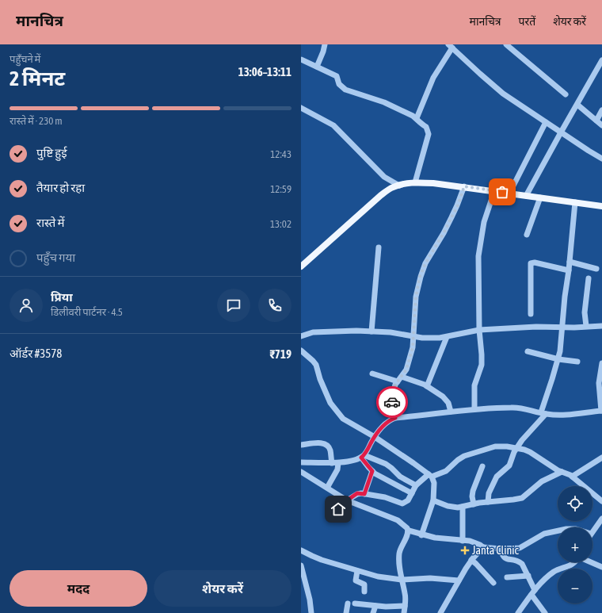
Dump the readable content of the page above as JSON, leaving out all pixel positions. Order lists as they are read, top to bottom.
{
  "places": {
    "health": ["Janta Clinic"]
  },
  "page": {
    "header": "मानचित्र",
    "nav": ["मानचित्र", "परतें", "शेयर करें"],
    "heading": ["2 मिनट", "पहुँचने में", "13:06–13:11"],
    "panel": [
      "प्रिया",
      "डिलीवरी पार्टनर · 4.5",
      "ऑर्डर #3578",
      "₹719"
    ],
    "bar": "रास्ते में · 230 m",
    "list": [
      ["पुष्टि हुई", "12:43"],
      ["तैयार हो रहा", "12:59"],
      ["रास्ते में", "13:02"],
      "पहुँच गया"
    ],
    "map_buttons": ["+", "−"],
    "buttons": ["मदद", "शेयर करें"]
  }
}
